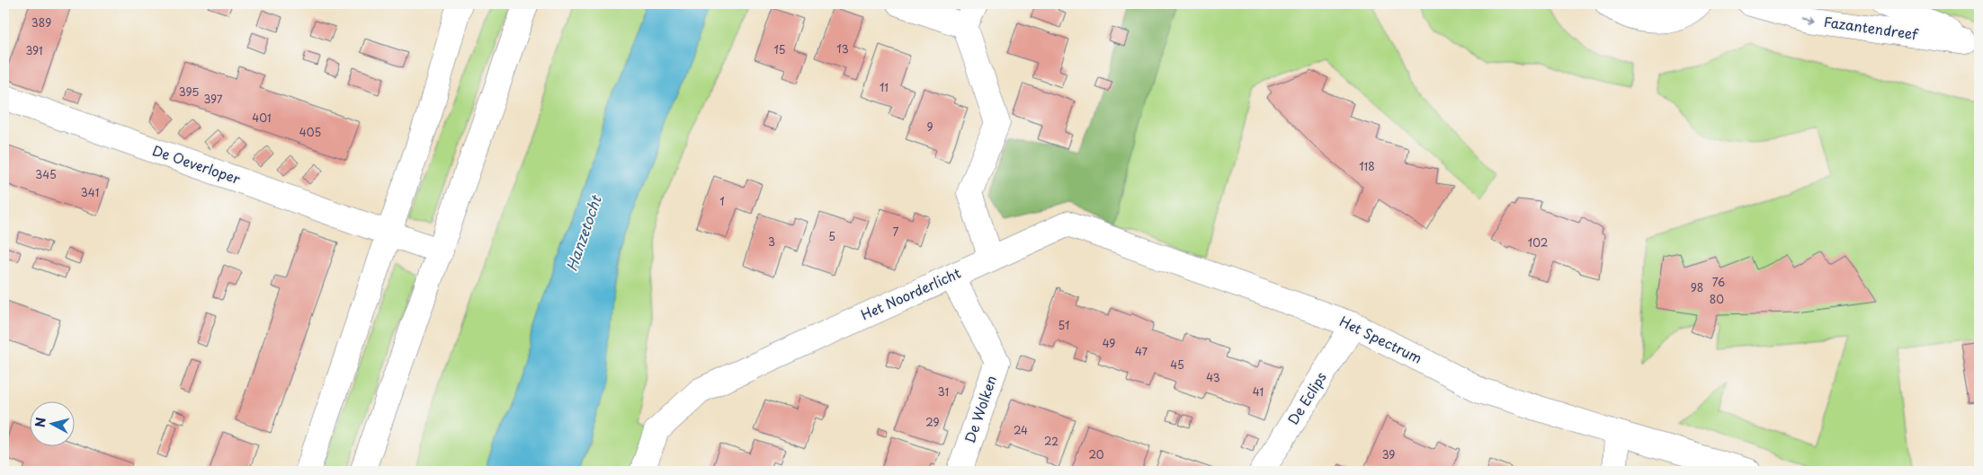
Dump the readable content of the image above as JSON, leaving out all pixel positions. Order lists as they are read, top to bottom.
{
  "streets": {
    "street": [
      "Fazantendreef",
      "De Oeverloper",
      "Het Noorderlicht",
      "Het Spectrum",
      "De Eclips",
      "De Wolken"
    ]
  },
  "crossings": [
    ["Het Noorderlicht", "Het Spectrum"],
    ["Het Noorderlicht", "De Wolken"],
    ["Het Spectrum", "De Eclips"]
  ],
  "water": ["Hanzetocht"],
  "house_numbers": [
    "389",
    "13",
    "15",
    "391",
    "11",
    "395",
    "397",
    "401",
    "9",
    "405",
    "118",
    "345",
    "341",
    "1",
    "7",
    "5",
    "3",
    "102",
    "76",
    "98",
    "80",
    "51",
    "49",
    "47",
    "45",
    "43",
    "31",
    "41",
    "29",
    "24",
    "22",
    "20",
    "39"
  ],
  "north": "left"
}
